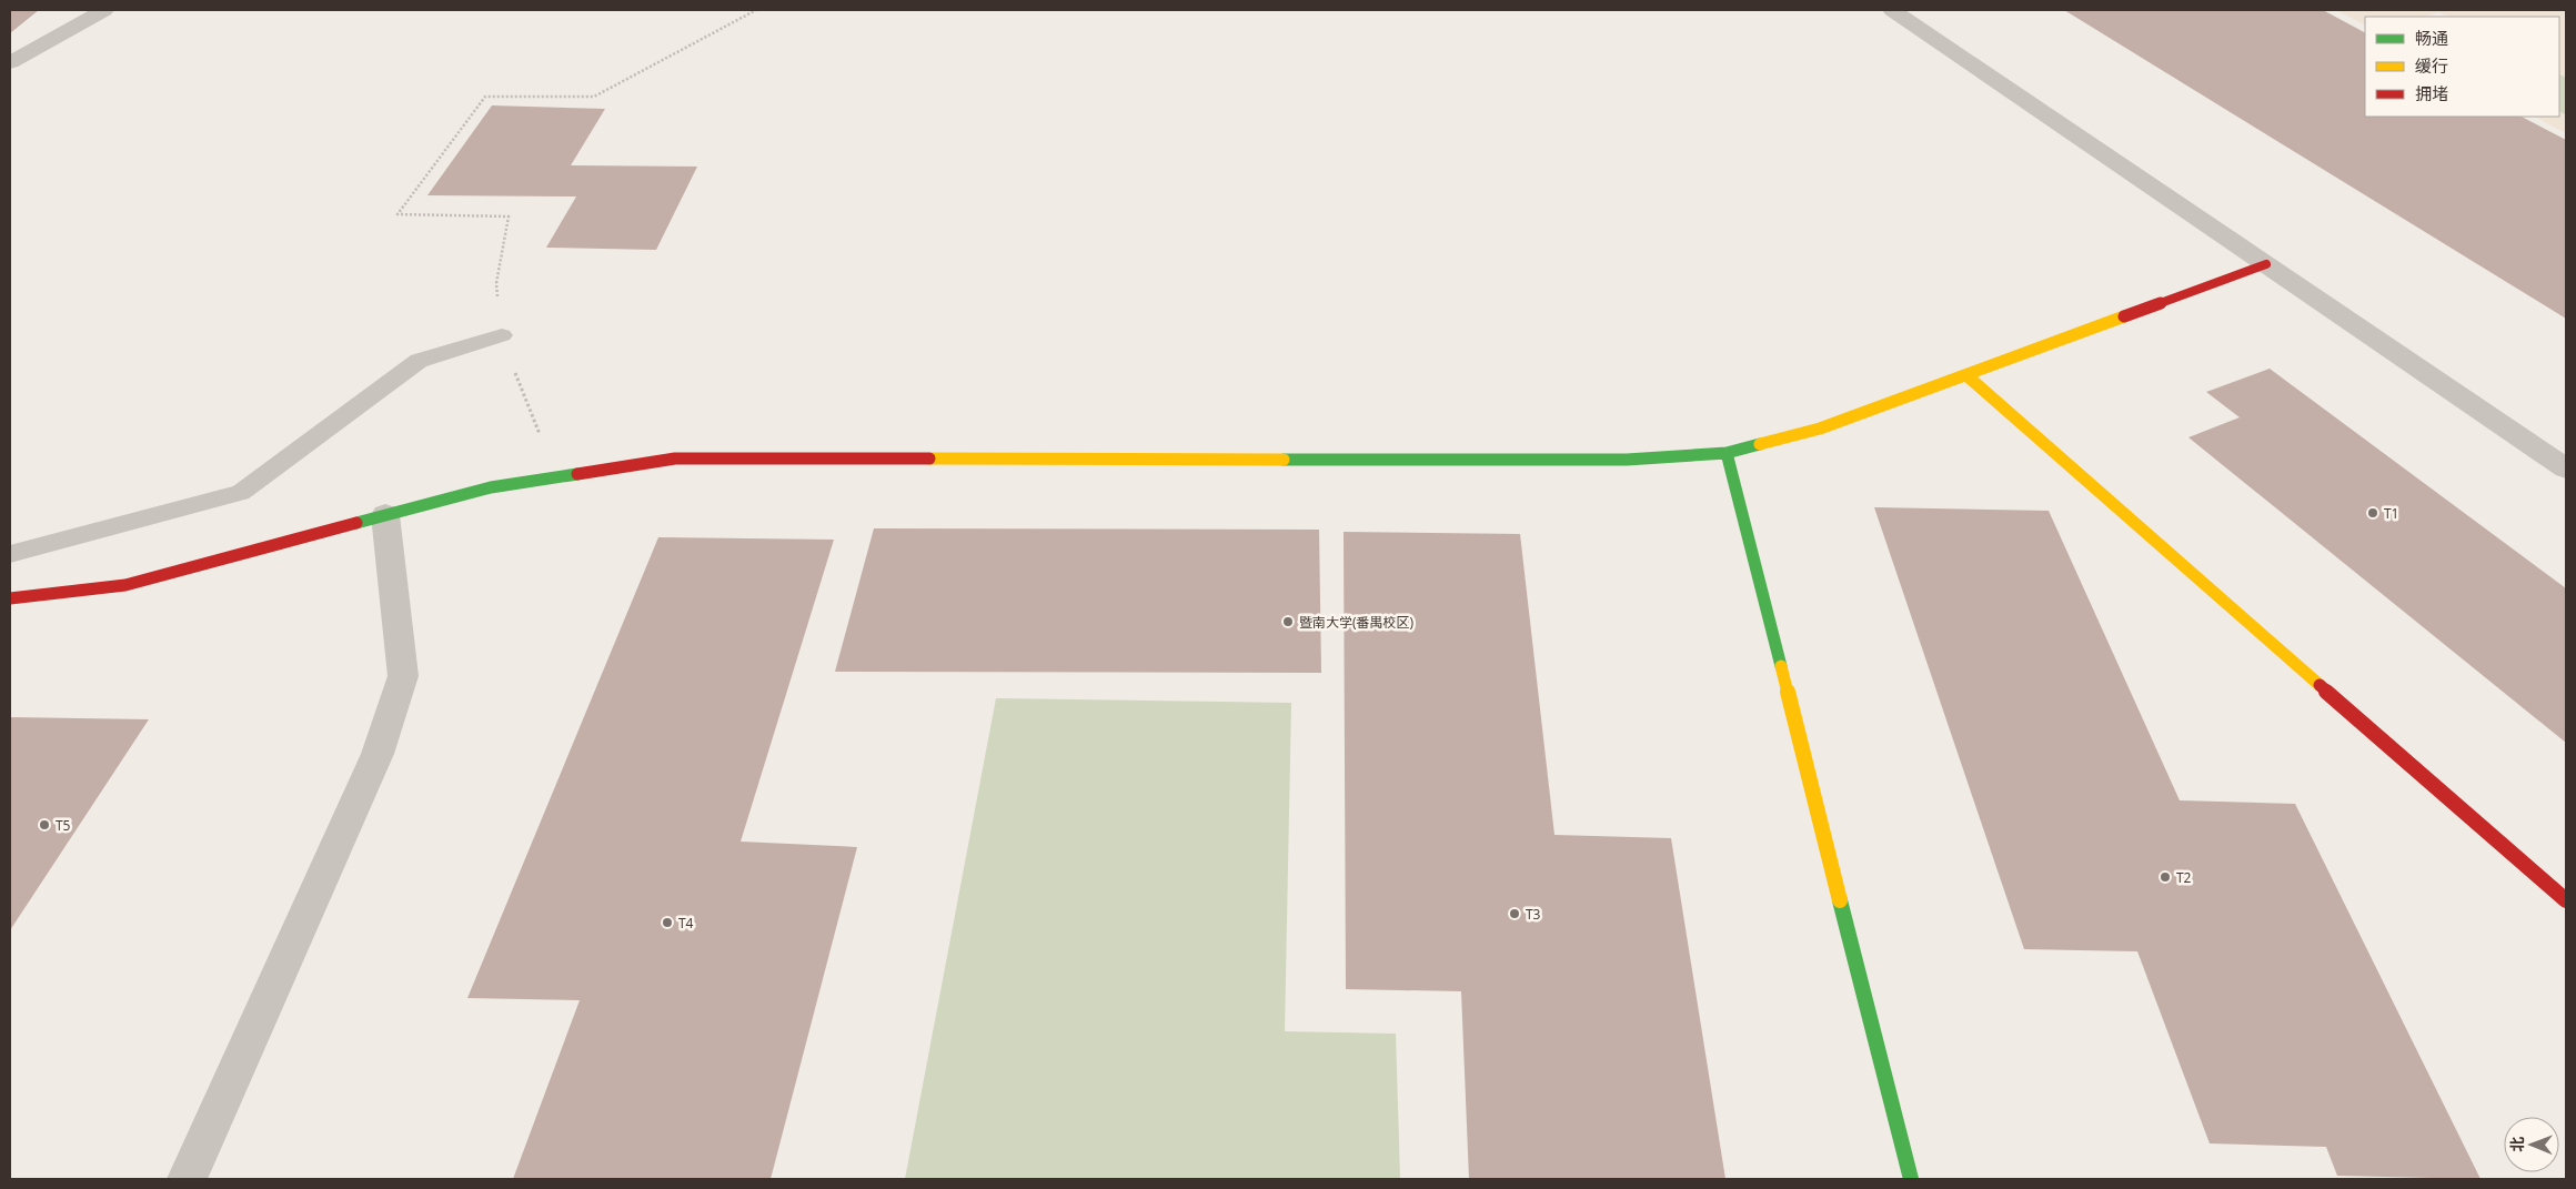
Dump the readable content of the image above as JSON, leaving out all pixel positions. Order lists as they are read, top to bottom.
{
  "places": [
    "T1",
    "暨南大学(番禺校区)",
    "T5",
    "T2",
    "T3",
    "T4"
  ],
  "legend": ["畅通", "缓行", "拥堵"],
  "north": "left"
}
